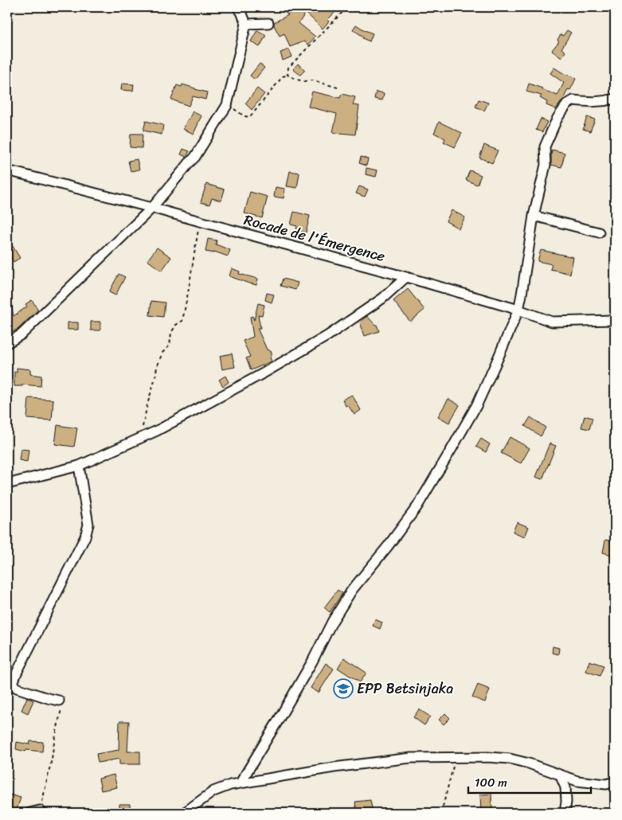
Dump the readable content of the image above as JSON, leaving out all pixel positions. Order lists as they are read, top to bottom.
{
  "streets": {
    "street": ["Rocade de l'Émergence"]
  },
  "places": {
    "school or university": ["EPP Betsinjaka"]
  },
  "scale_bar": "100 m"
}
